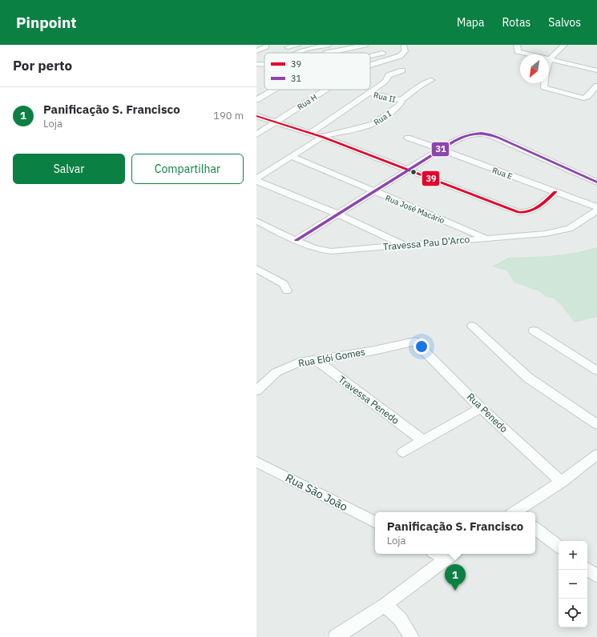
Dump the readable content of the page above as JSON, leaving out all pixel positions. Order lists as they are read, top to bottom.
{
  "streets": {
    "street": [
      "Rua II",
      "Rua H",
      "Rua I",
      "Rua E",
      "Rua José Macário",
      "Travessa Pau D'Arco",
      "Rua Elói Gomes",
      "Travessa Penedo",
      "Rua Penedo",
      "Rua São João"
    ]
  },
  "crossings": [
    ["Rua II", "Rua I"],
    ["Rua José Macário", "Travessa Pau D'Arco"],
    ["Rua Elói Gomes", "Travessa Penedo"],
    ["Rua Elói Gomes", "Rua Penedo"]
  ],
  "lines": ["transit line 39", "transit line 31"],
  "legend": ["39", "31"],
  "north": "bottom left",
  "page": {
    "header": "Pinpoint",
    "nav": ["Mapa", "Rotas", "Salvos"],
    "heading": "Por perto",
    "list": [
      {
        "mark": "1",
        "name": "Panificação S. Francisco",
        "note": "Loja",
        "value": "190 m"
      }
    ],
    "buttons": ["Salvar", "Compartilhar"],
    "popup": ["Panificação S. Francisco", "Loja"],
    "map_buttons": ["+", "−"],
    "pins": "1"
  }
}
